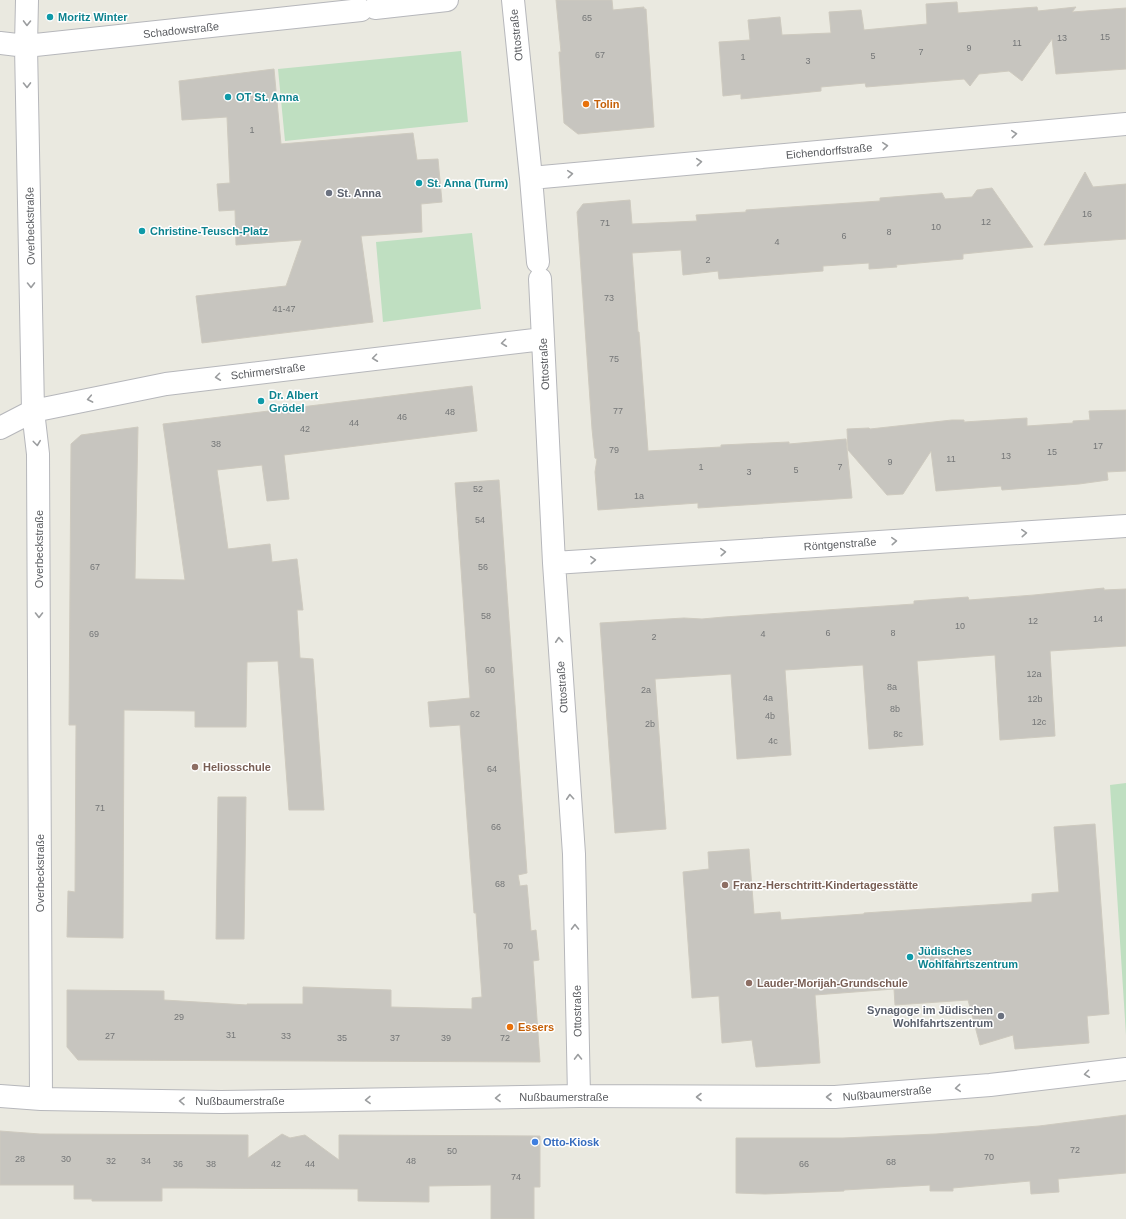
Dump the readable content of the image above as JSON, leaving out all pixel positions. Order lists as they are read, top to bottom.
{
  "streets": {
    "street": [
      "Schadowstraße",
      "Ottostraße",
      "Eichendorffstraße",
      "Overbeckstraße",
      "Schirmerstraße",
      "Röntgenstraße",
      "Nußbaumerstraße"
    ]
  },
  "crossings": [
    ["Schadowstraße", "Overbeckstraße"],
    ["Ottostraße", "Eichendorffstraße"],
    ["Ottostraße", "Schirmerstraße"],
    ["Ottostraße", "Röntgenstraße"],
    ["Ottostraße", "Nußbaumerstraße"],
    ["Overbeckstraße", "Schirmerstraße"],
    ["Overbeckstraße", "Nußbaumerstraße"]
  ],
  "one_way": [
    "Ottostraße",
    "Eichendorffstraße",
    "Overbeckstraße",
    "Schirmerstraße",
    "Röntgenstraße",
    "Nußbaumerstraße"
  ],
  "places": [
    "Moritz Winter",
    "OT St. Anna",
    "Tolin",
    "St. Anna (Turm)",
    "St. Anna",
    "Christine-Teusch-Platz",
    "Dr. Albert Grödel",
    "Heliosschule",
    "Franz-Herschtritt-Kindertagesstätte",
    "Jüdisches Wohlfahrtszentrum",
    "Lauder-Morijah-Grundschule",
    "Synagoge im Jüdischen Wohlfahrtszentrum",
    "Essers",
    "Otto-Kiosk"
  ],
  "house_numbers": [
    "65",
    "15",
    "13",
    "11",
    "9",
    "7",
    "67",
    "5",
    "1",
    "3",
    "1",
    "16",
    "12",
    "71",
    "10",
    "8",
    "6",
    "4",
    "2",
    "73",
    "41-47",
    "75",
    "77",
    "48",
    "46",
    "44",
    "42",
    "38",
    "17",
    "79",
    "15",
    "13",
    "11",
    "9",
    "1",
    "7",
    "5",
    "3",
    "52",
    "1a",
    "54",
    "67",
    "56",
    "58",
    "14",
    "12",
    "10",
    "6",
    "8",
    "69",
    "4",
    "2",
    "60",
    "12a",
    "8a",
    "2a",
    "4a",
    "12b",
    "8b",
    "62",
    "4b",
    "12c",
    "2b",
    "8c",
    "4c",
    "64",
    "71",
    "66",
    "68",
    "70",
    "29",
    "31",
    "27",
    "33",
    "35",
    "37",
    "39",
    "72",
    "72",
    "50",
    "70",
    "28",
    "30",
    "32",
    "34",
    "48",
    "68",
    "36",
    "38",
    "42",
    "44",
    "66",
    "74"
  ]
}
